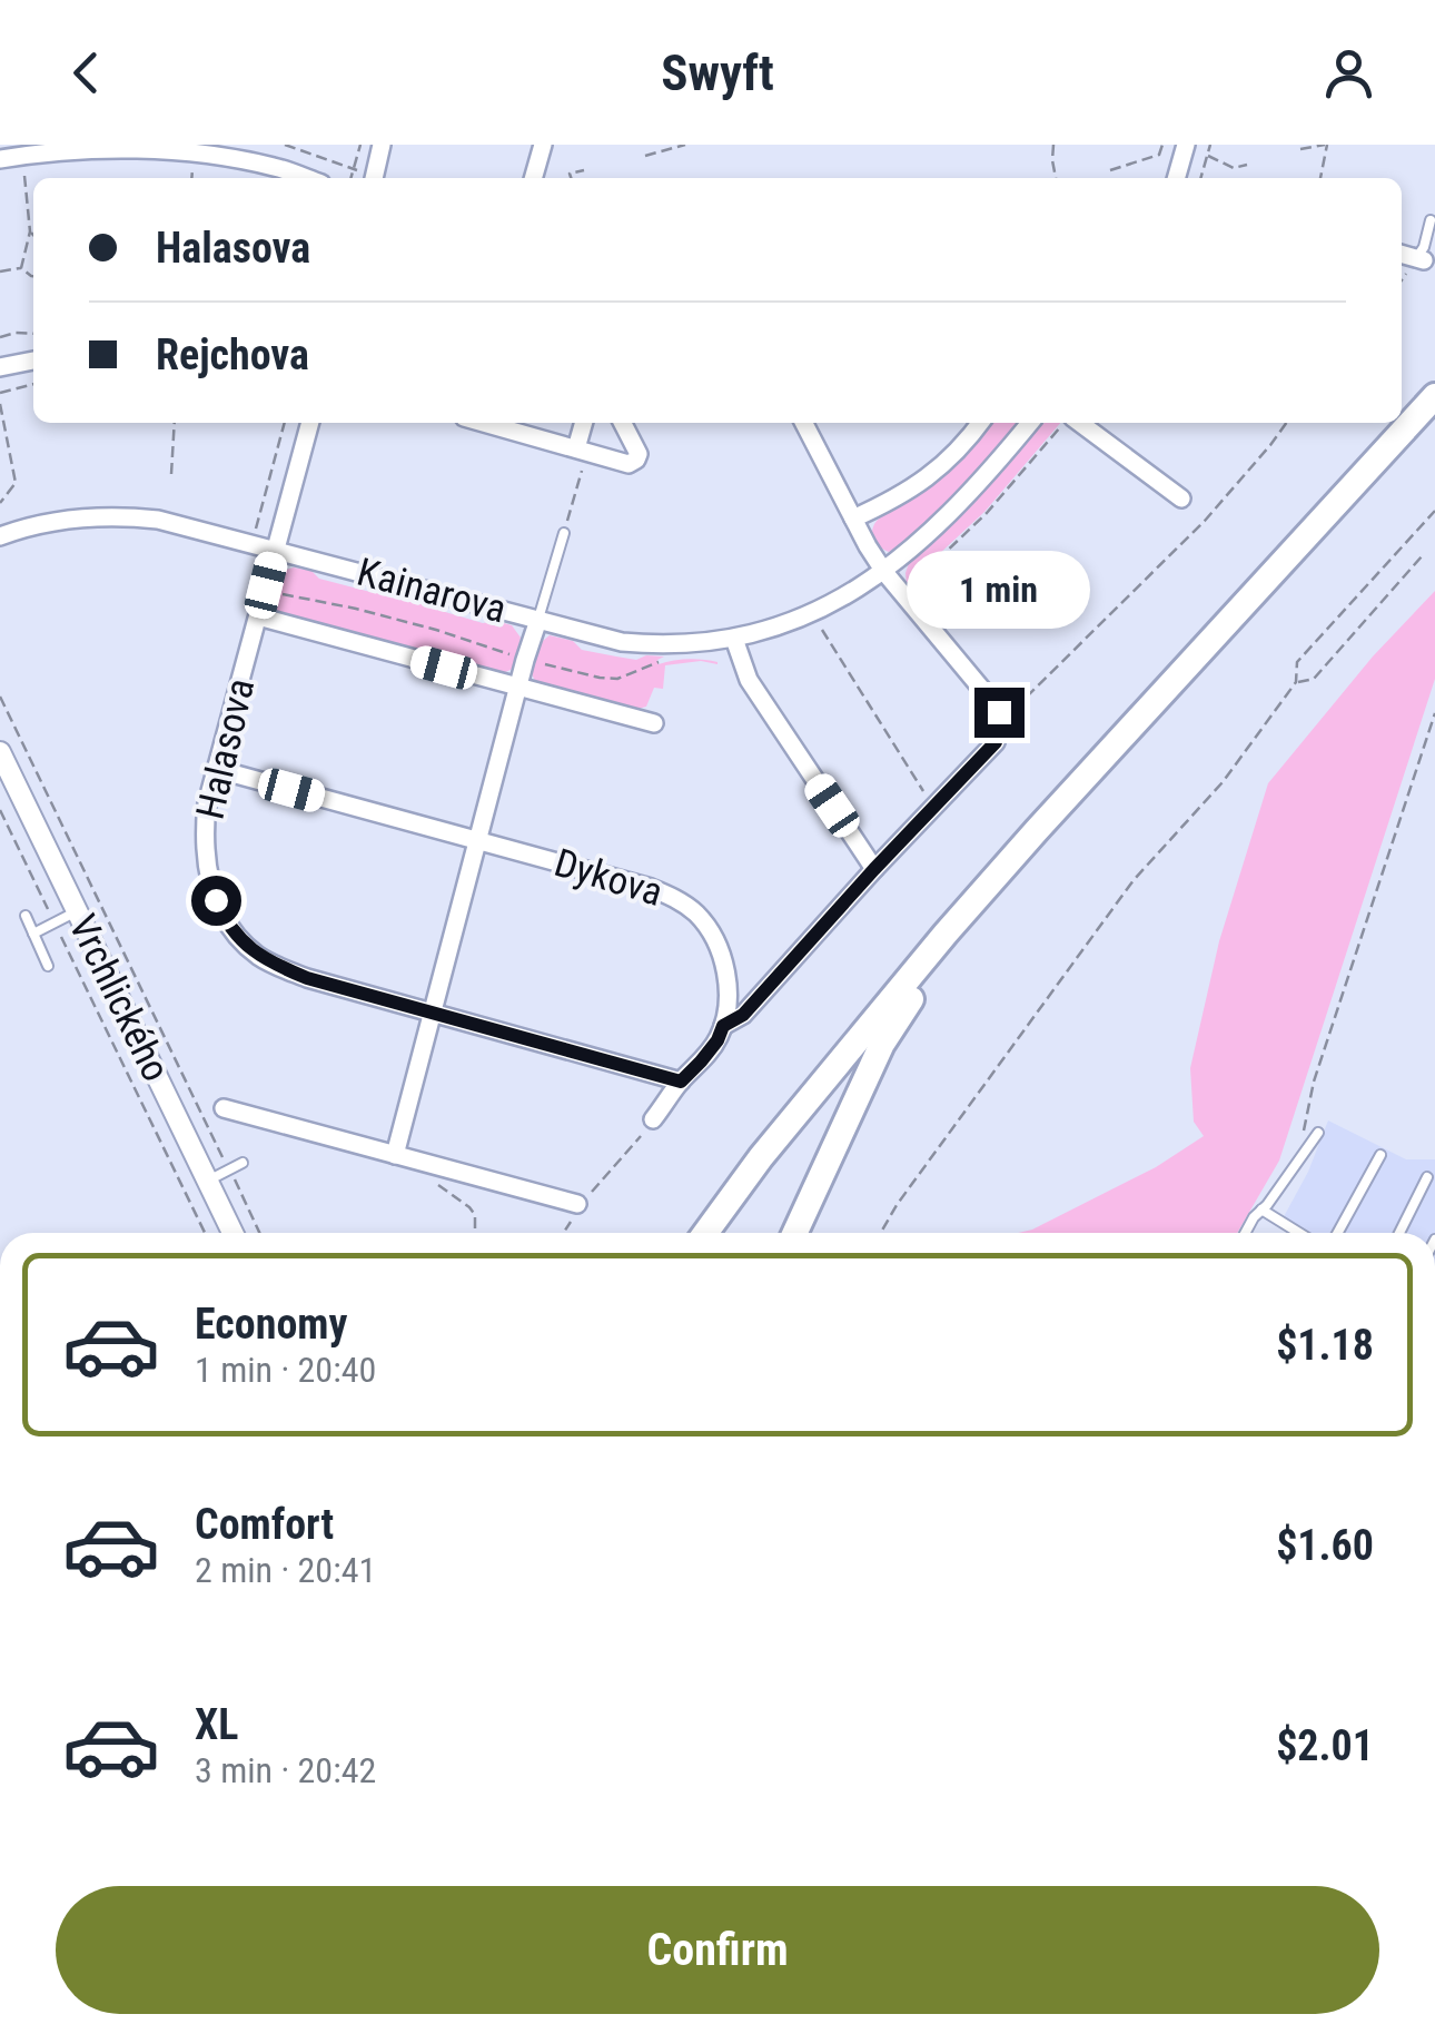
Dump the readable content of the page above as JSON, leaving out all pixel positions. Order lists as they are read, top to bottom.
{
  "streets": {
    "street": [
      "Kainarova",
      "Halasova",
      "Dykova",
      "Vrchlického"
    ]
  },
  "crossings": [
    ["Kainarova", "Halasova"],
    ["Kainarova", "Dykova"],
    ["Halasova", "Dykova"]
  ],
  "page": {
    "header": "Swyft",
    "banner": ["Halasova", "Rejchova"],
    "bubble": "1 min",
    "list": [
      {
        "name": "Economy",
        "note": "1 min · 20:40",
        "value": "$1.18"
      },
      {
        "name": "Comfort",
        "note": "2 min · 20:41",
        "value": "$1.60"
      },
      {
        "name": "XL",
        "note": "3 min · 20:42",
        "value": "$2.01"
      }
    ],
    "buttons": "Confirm"
  }
}
